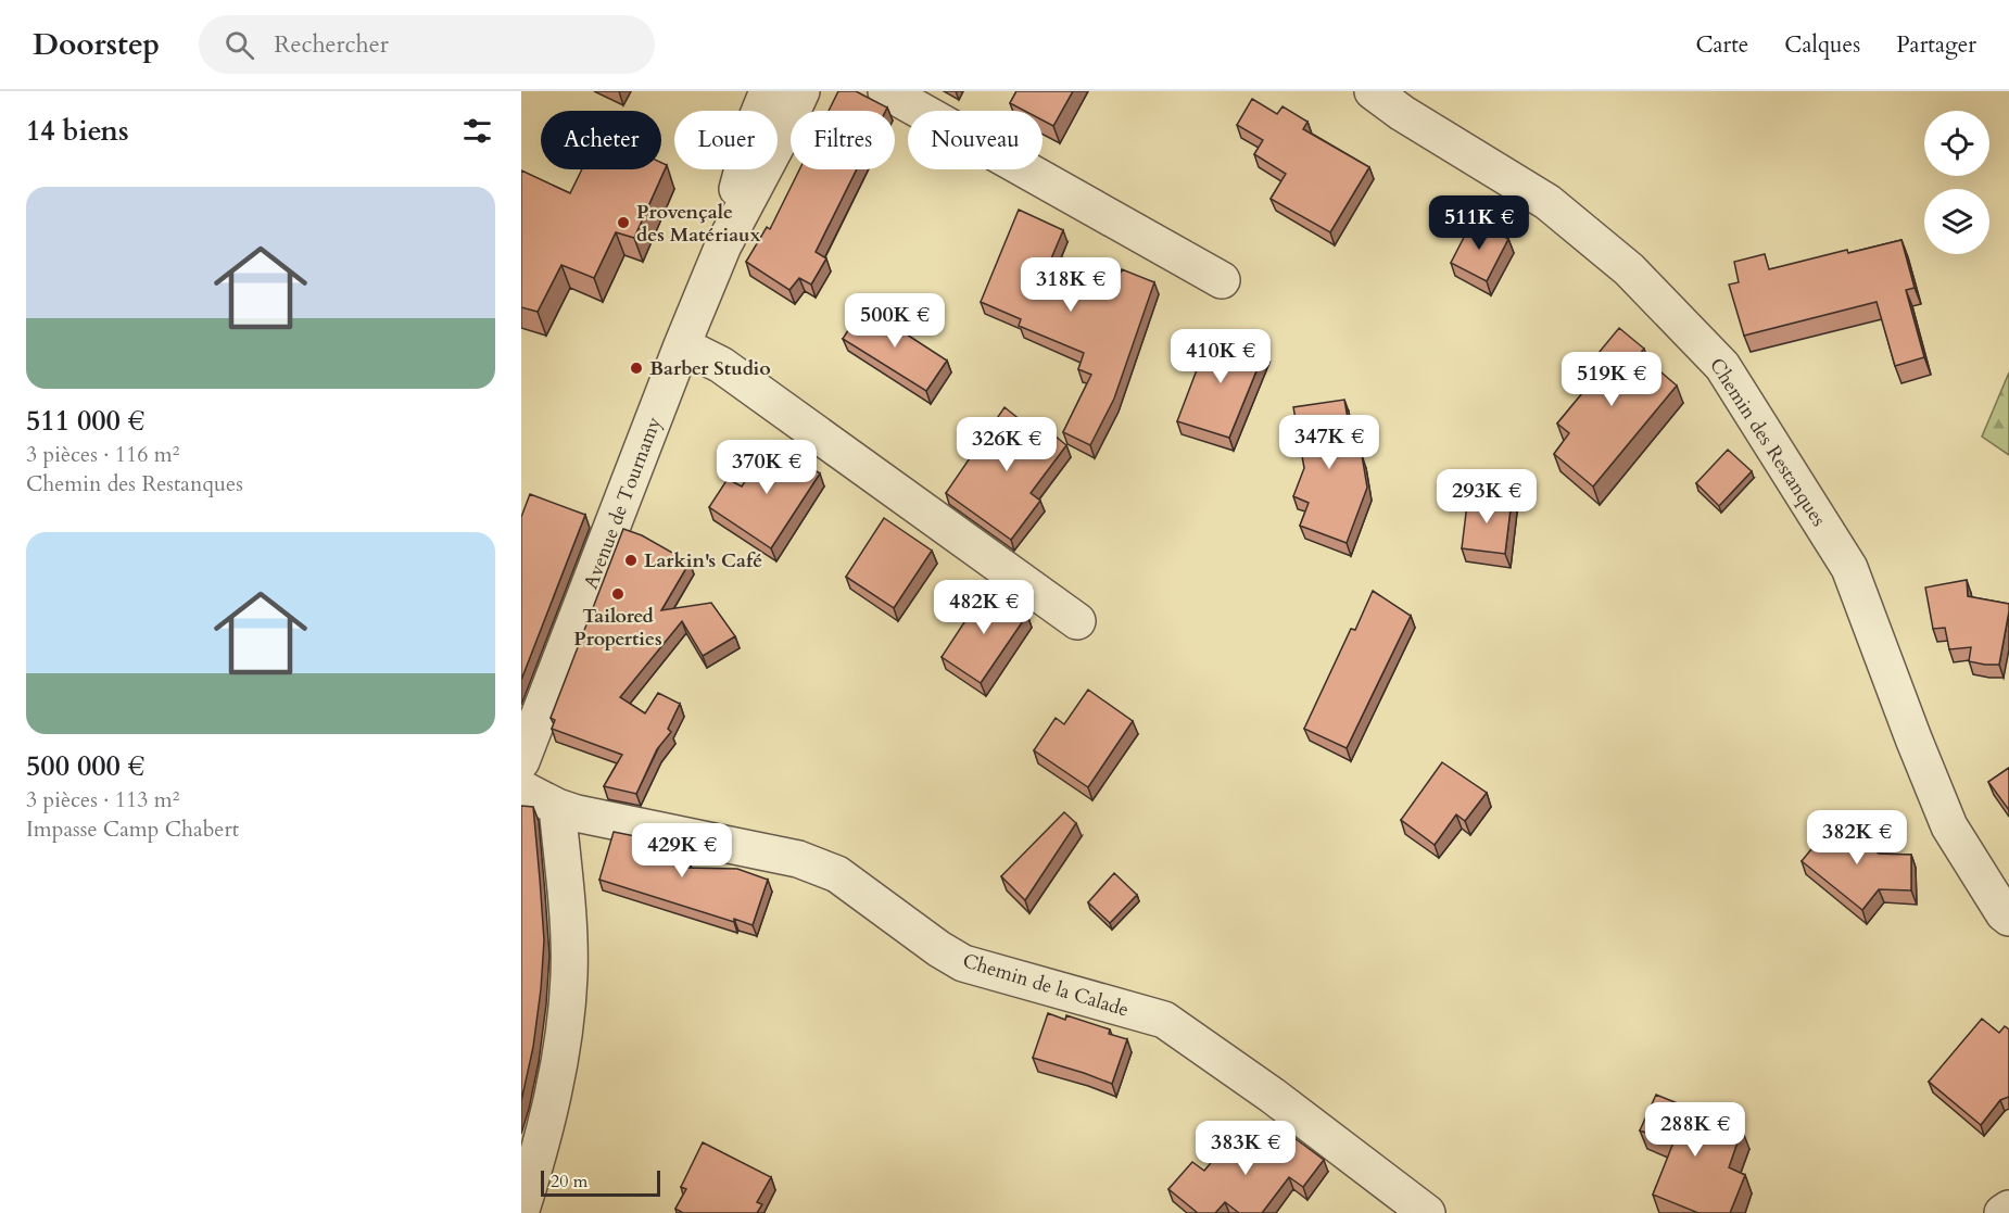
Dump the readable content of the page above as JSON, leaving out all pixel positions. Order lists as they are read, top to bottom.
{
  "streets": {
    "street": ["Chemin des Restanques", "Avenue de Tournamy", "Chemin de la Calade"]
  },
  "places": [
    "Provençale des Matériaux",
    "Barber Studio",
    "Larkin's Café",
    "Tailored Properties"
  ],
  "scale_bar": "20 m",
  "page": {
    "header": "Doorstep",
    "search": "Rechercher",
    "nav": ["Carte", "Calques", "Partager"],
    "heading": "14 biens",
    "chip": [
      "Acheter",
      "Louer",
      "Filtres",
      "Nouveau"
    ],
    "list": [
      {
        "name": "511 000 €",
        "note": "3 pièces · 116 m² · Chemin des Restanques"
      },
      {
        "name": "500 000 €",
        "note": "3 pièces · 113 m² · Impasse Camp Chabert"
      }
    ],
    "price": [
      "511K €",
      "318K €",
      "500K €",
      "410K €",
      "519K €",
      "347K €",
      "326K €",
      "370K €",
      "293K €",
      "482K €",
      "382K €",
      "429K €",
      "288K €",
      "383K €"
    ],
    "scale": "20 m"
  }
}
